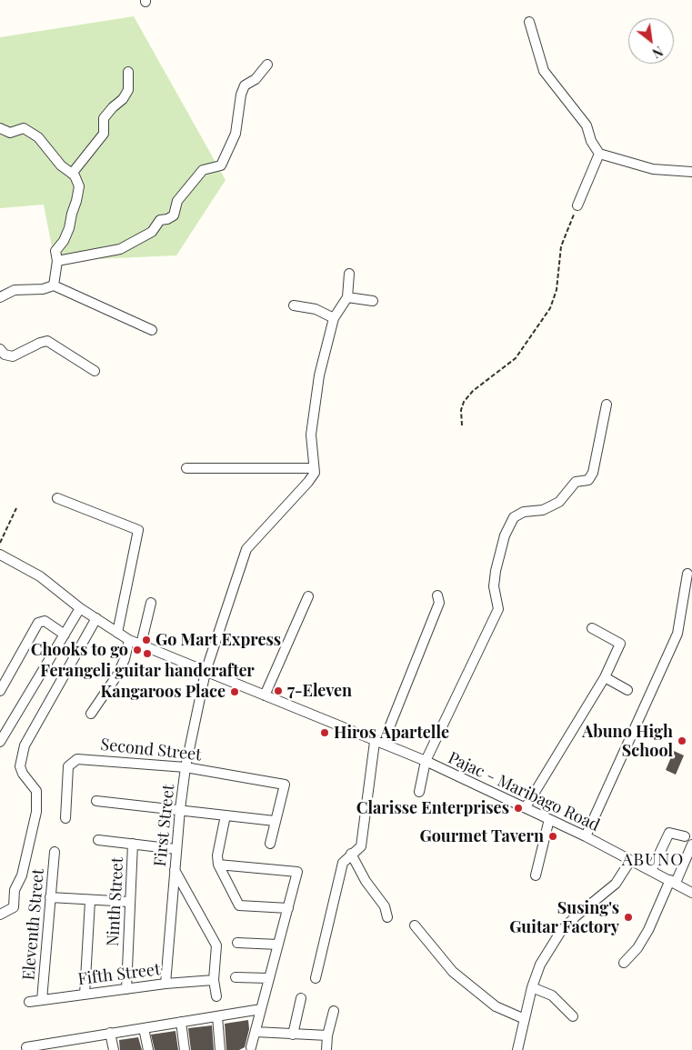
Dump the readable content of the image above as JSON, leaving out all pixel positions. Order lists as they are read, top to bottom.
{
  "streets": {
    "street": [
      "Second Street",
      "Pajac - Maribago Road",
      "First Street",
      "Ninth Street",
      "Eleventh Street",
      "Fifth Street"
    ]
  },
  "crossings": [
    ["Second Street", "First Street"],
    ["Pajac - Maribago Road", "First Street"],
    ["First Street", "Fifth Street"],
    ["Ninth Street", "Fifth Street"],
    ["Eleventh Street", "Fifth Street"]
  ],
  "districts": ["ABUNO"],
  "places": [
    "Go Mart Express",
    "Chooks to go",
    "Ferangeli guitar handcrafter",
    "7-Eleven",
    "Kangaroos Place",
    "Hiros Apartelle",
    "Abuno High School",
    "Clarisse Enterprises",
    "Gourmet Tavern",
    "Susing's Guitar Factory"
  ],
  "north": "bottom right"
}
